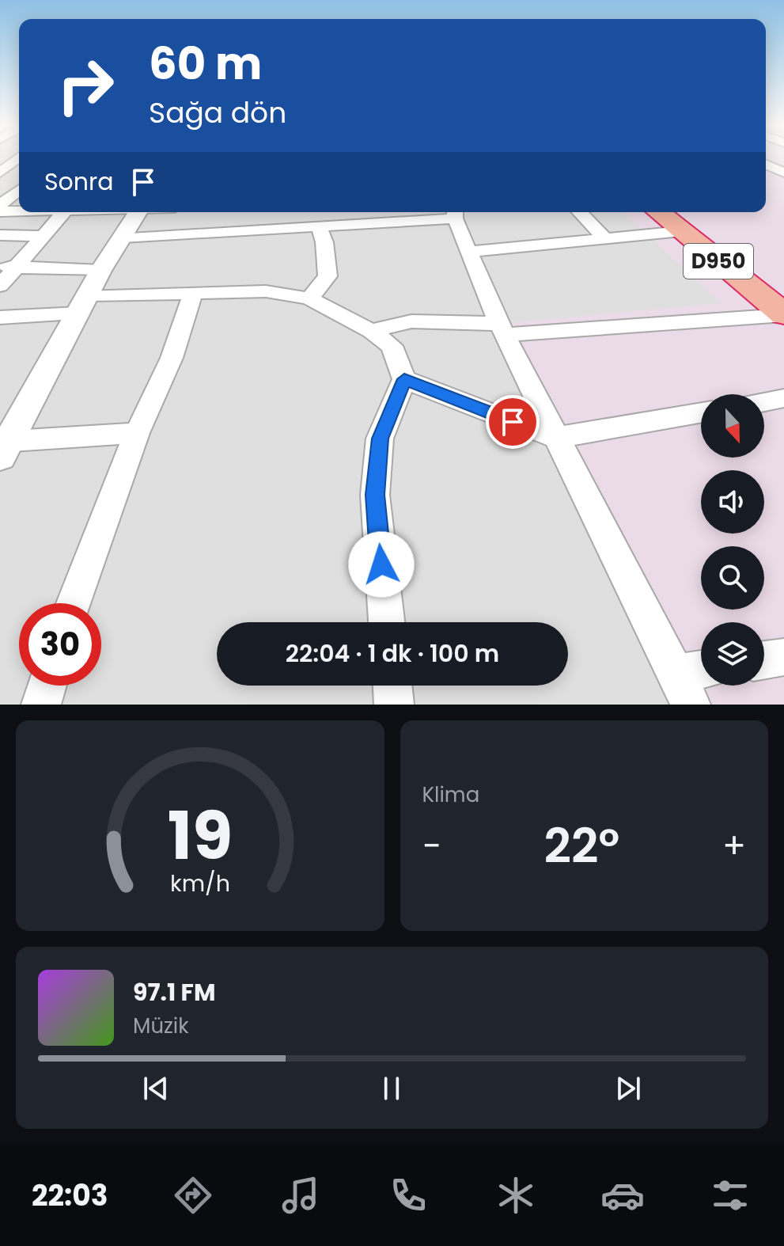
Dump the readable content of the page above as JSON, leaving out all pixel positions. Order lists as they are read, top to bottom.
{
  "streets": {
    "highway": ["D950"]
  },
  "north": "bottom",
  "page": {
    "turn": ["60 m", "Sağa dön"],
    "then": "Sonra",
    "limit": "30",
    "trip": "22:04 · 1 dk · 100 m",
    "tile": "Klima",
    "heat": ["−", "22°", "+"],
    "song": ["97.1 FM", "Müzik"],
    "tabs": "22:03",
    "gauge": ["19", "km/h"]
  }
}
